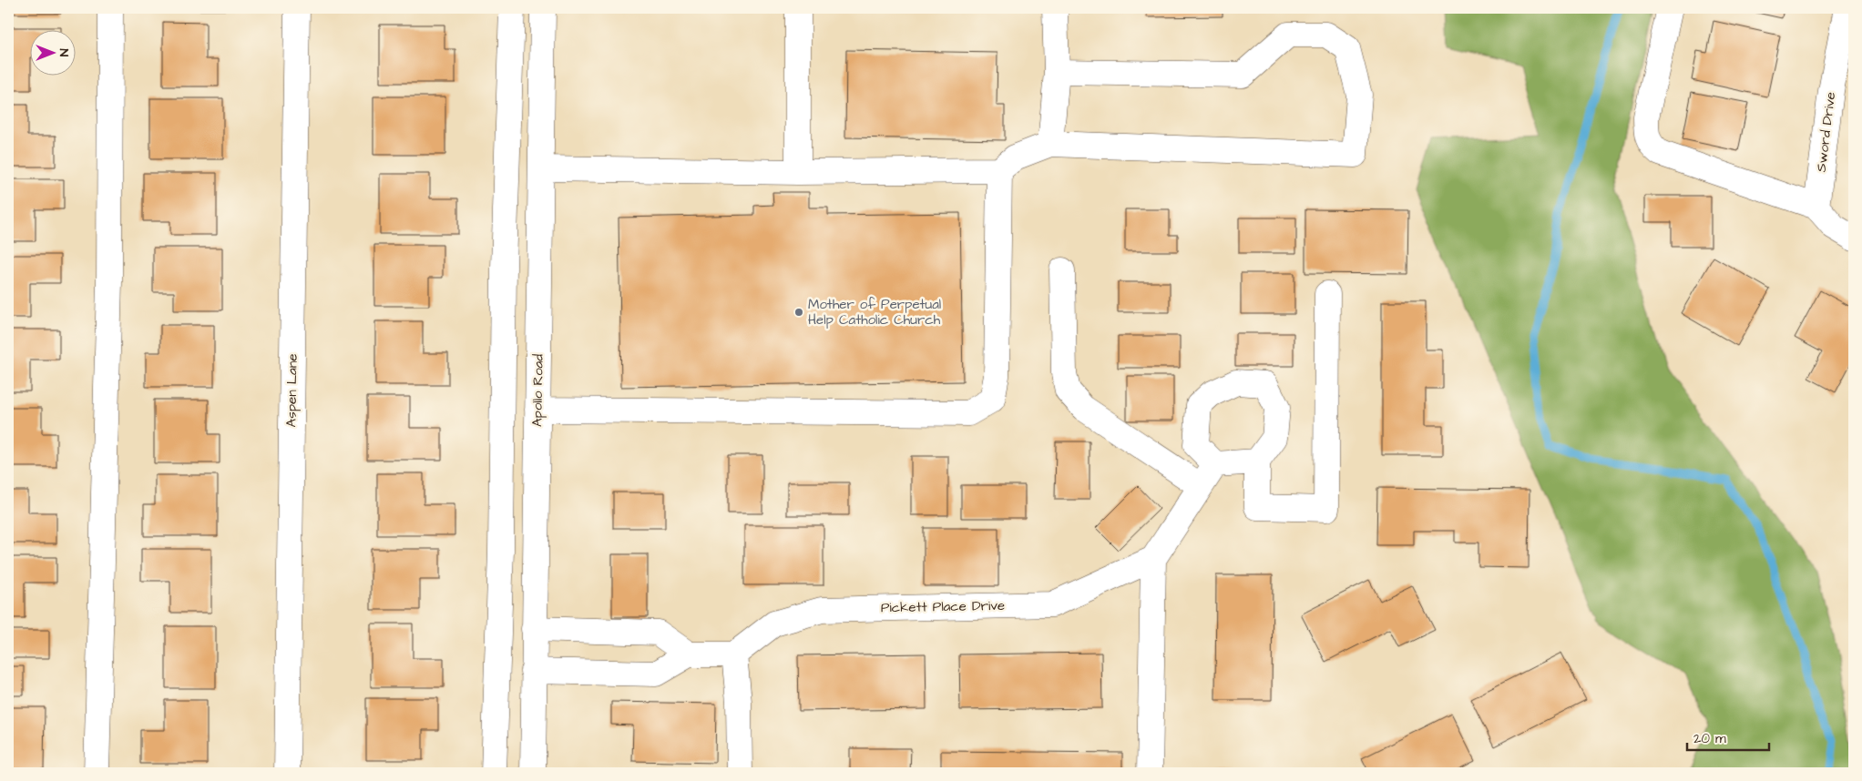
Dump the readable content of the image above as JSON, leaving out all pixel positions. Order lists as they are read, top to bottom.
{
  "streets": {
    "street": [
      "Sword Drive",
      "Aspen Lane",
      "Apollo Road",
      "Pickett Place Drive"
    ]
  },
  "places": ["Mother of Perpetual Help Catholic Church"],
  "scale_bar": "20 m",
  "north": "right"
}
